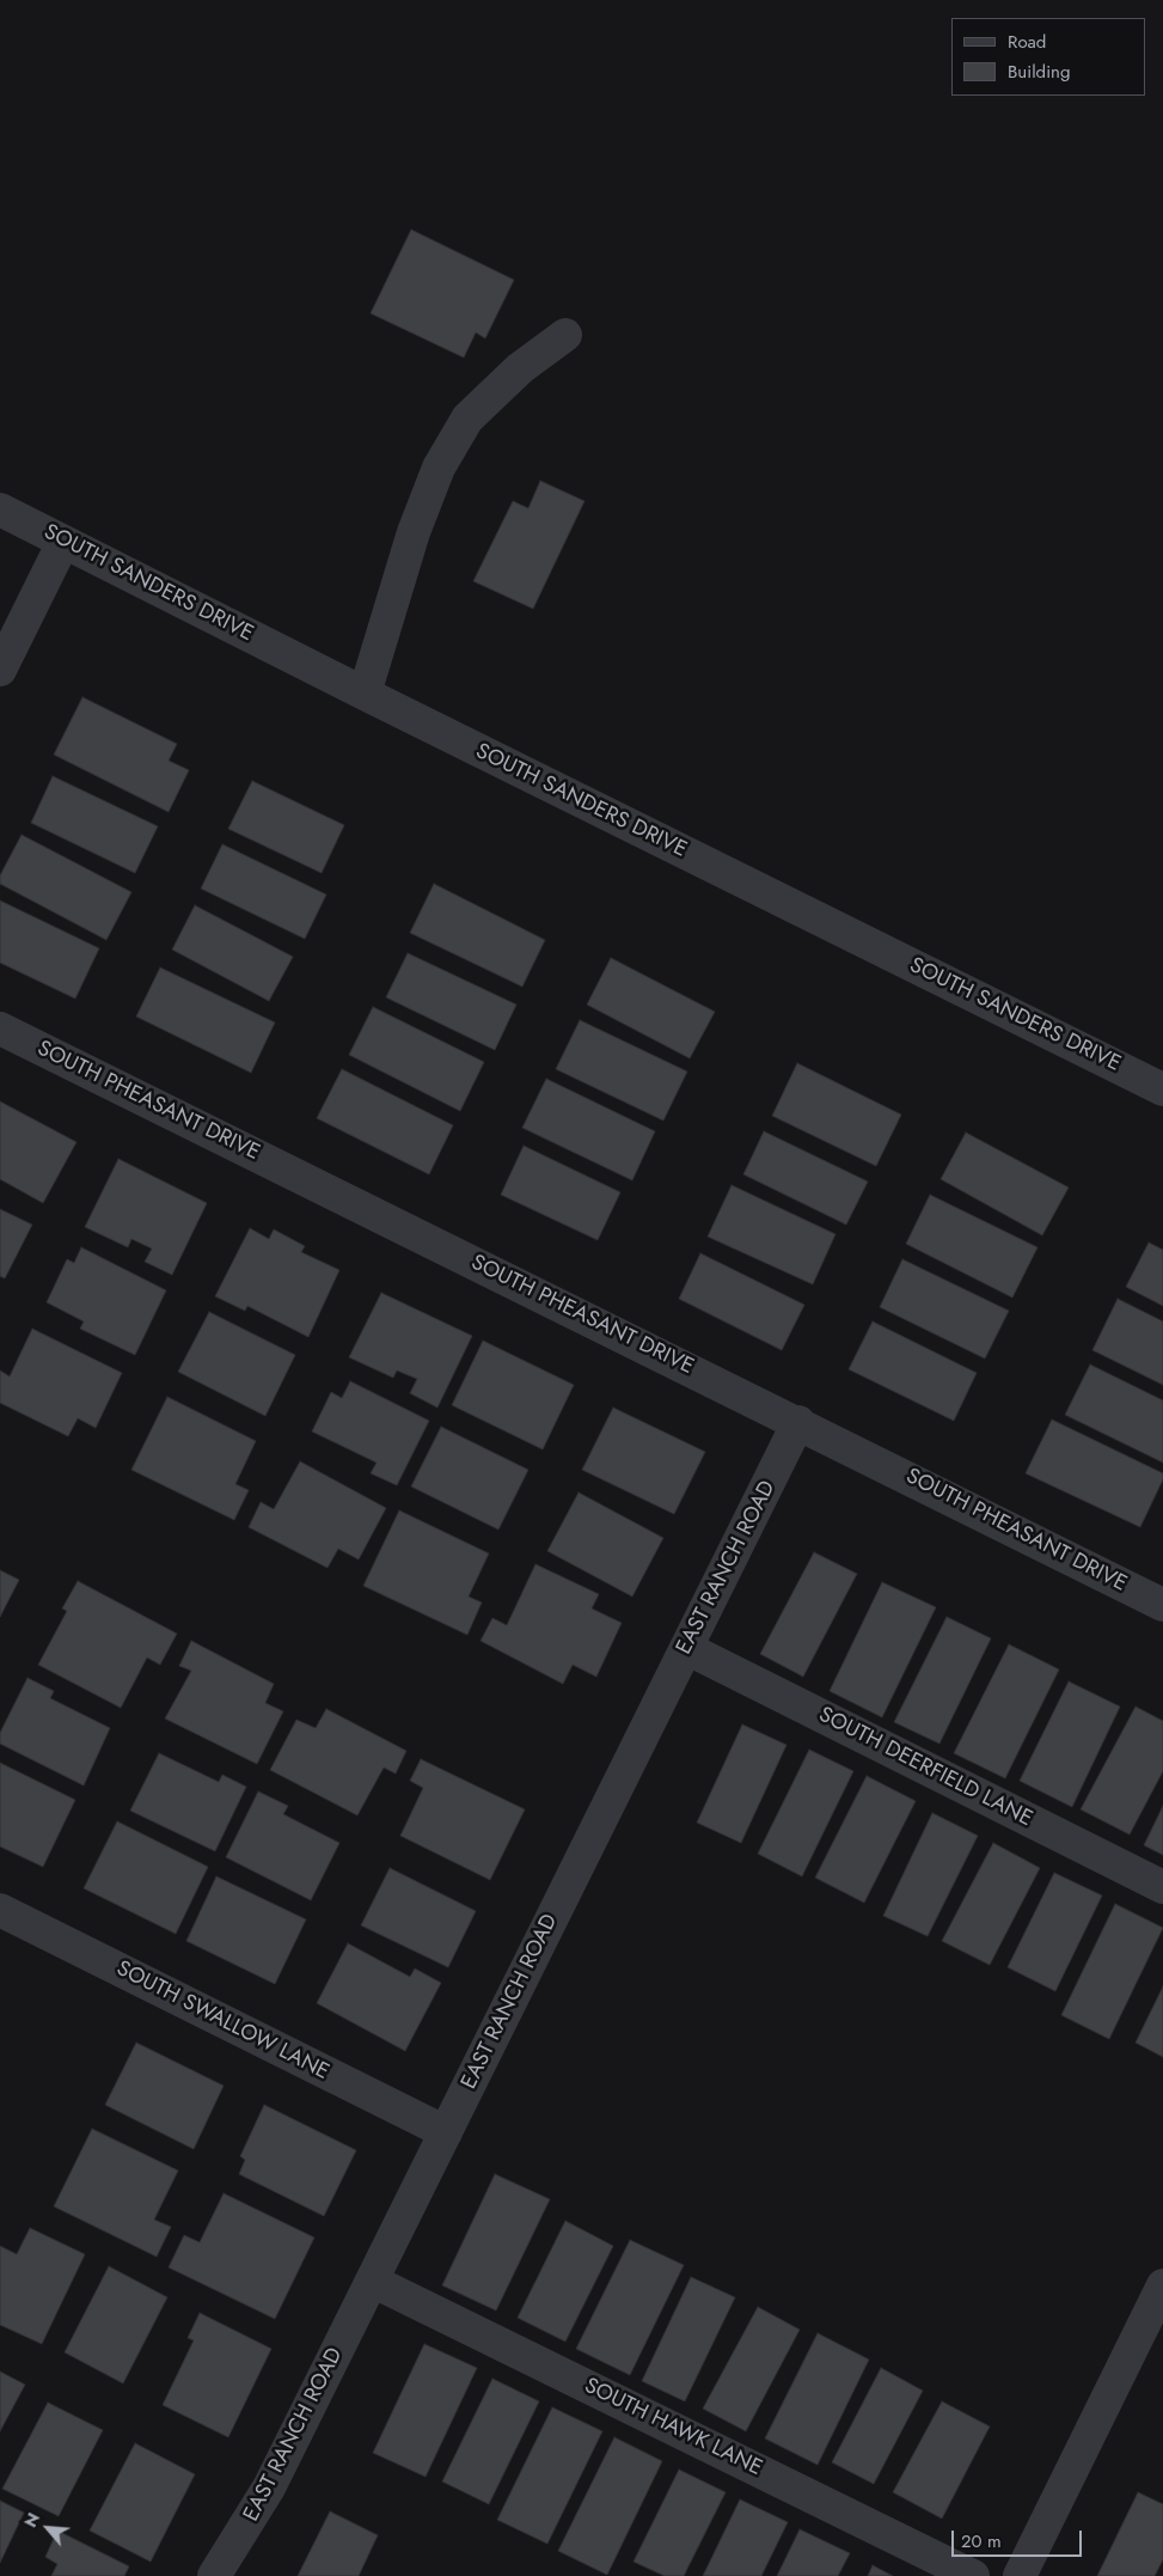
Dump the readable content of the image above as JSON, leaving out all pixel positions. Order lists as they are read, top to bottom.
{
  "streets": {
    "street": [
      "SOUTH SANDERS DRIVE",
      "SOUTH PHEASANT DRIVE",
      "EAST RANCH ROAD",
      "SOUTH DEERFIELD LANE",
      "SOUTH SWALLOW LANE",
      "SOUTH HAWK LANE"
    ]
  },
  "crossings": [
    ["SOUTH PHEASANT DRIVE", "EAST RANCH ROAD"],
    ["EAST RANCH ROAD", "SOUTH DEERFIELD LANE"],
    ["EAST RANCH ROAD", "SOUTH SWALLOW LANE"],
    ["EAST RANCH ROAD", "SOUTH HAWK LANE"]
  ],
  "legend": ["Road", "Building"],
  "scale_bar": "20 m",
  "north": "top left"
}
